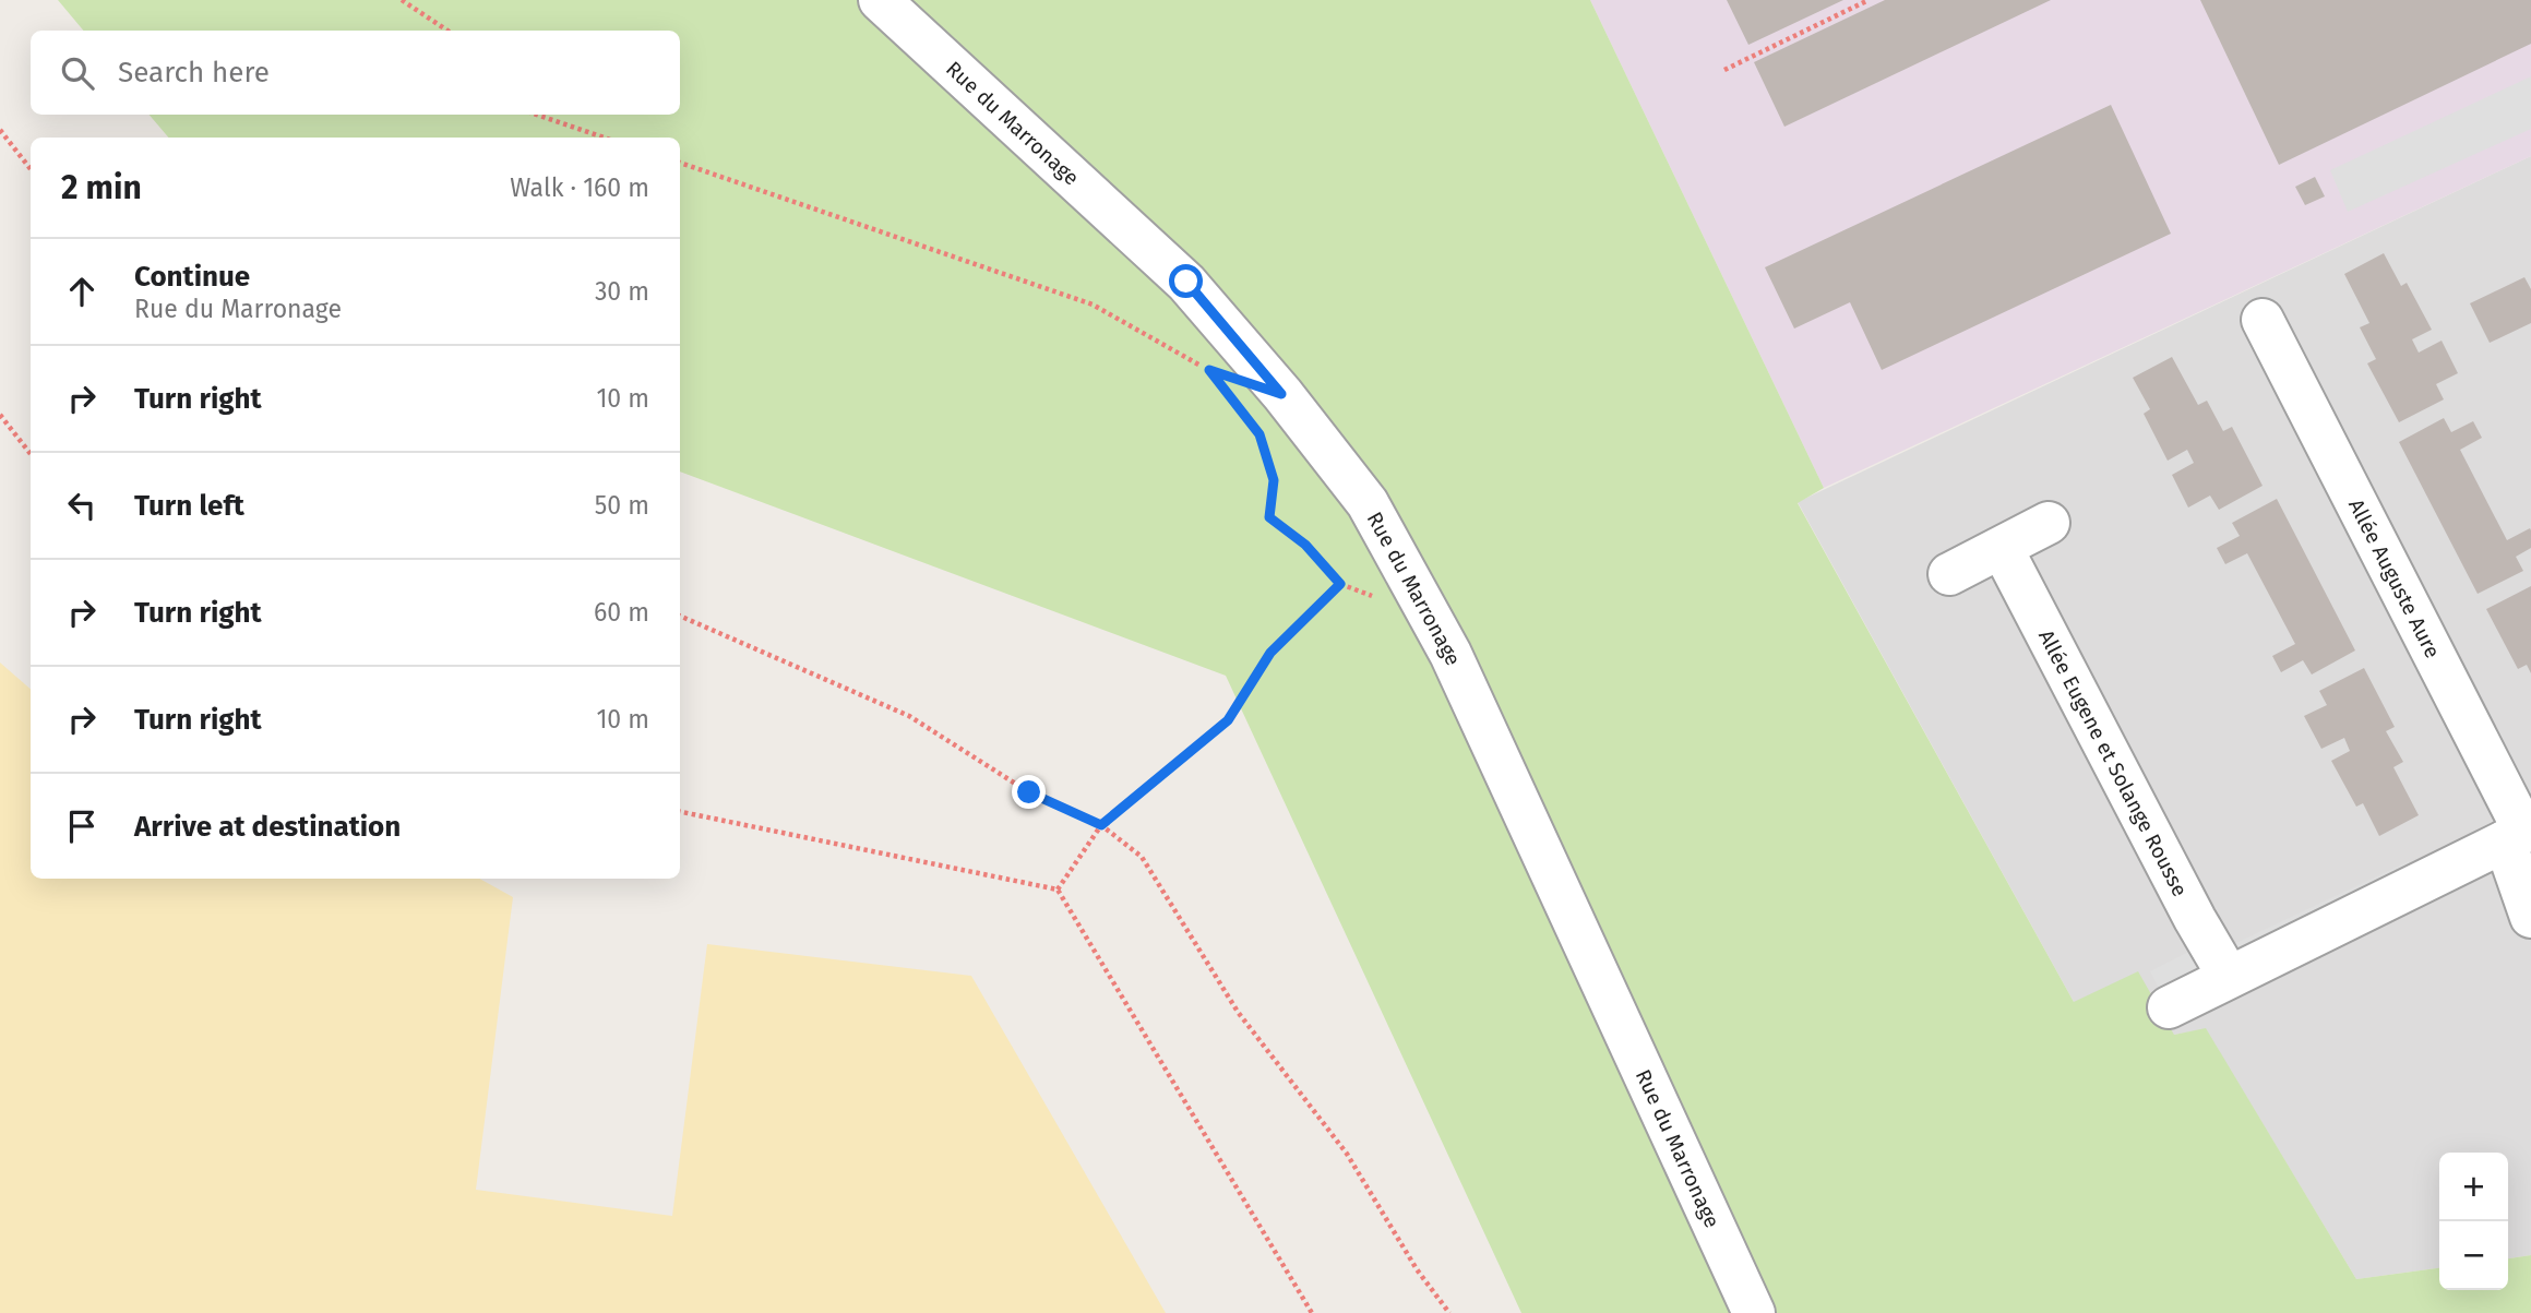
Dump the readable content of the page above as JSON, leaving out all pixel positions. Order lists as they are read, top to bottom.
{
  "streets": {
    "street": ["Rue du Marronage", "Allée Auguste Aure", "Allée Eugene et Solange Rousse"]
  },
  "page": {
    "search": "Search here",
    "heading": ["2 min", "Walk · 160 m"],
    "list": [
      ["Continue", "Rue du Marronage", "30 m"],
      ["Turn right", "10 m"],
      ["Turn left", "50 m"],
      ["Turn right", "60 m"],
      ["Turn right", "10 m"],
      "Arrive at destination"
    ],
    "map_buttons": ["+", "−"]
  }
}
